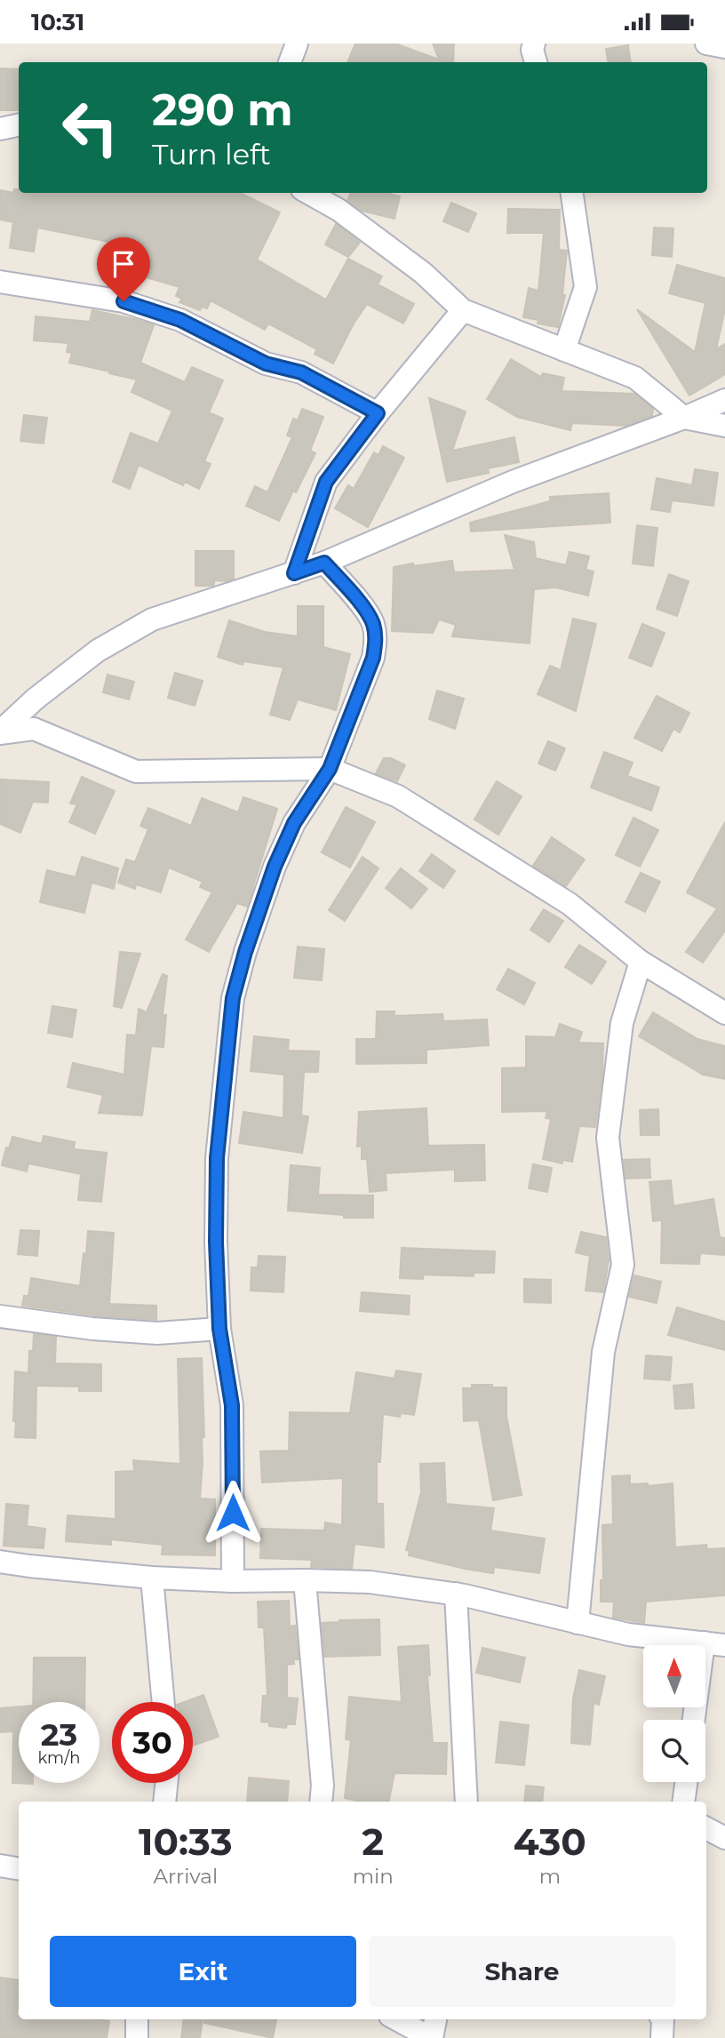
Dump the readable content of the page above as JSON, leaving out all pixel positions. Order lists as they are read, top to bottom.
{
  "north": "top",
  "page": {
    "status": "10:31",
    "turn": ["290 m", "Turn left"],
    "speed": "23 km/h",
    "limit": "30",
    "eta": [
      "10:33",
      "Arrival",
      "2",
      "min",
      "430",
      "m"
    ],
    "buttons": ["Exit", "Share"]
  }
}
